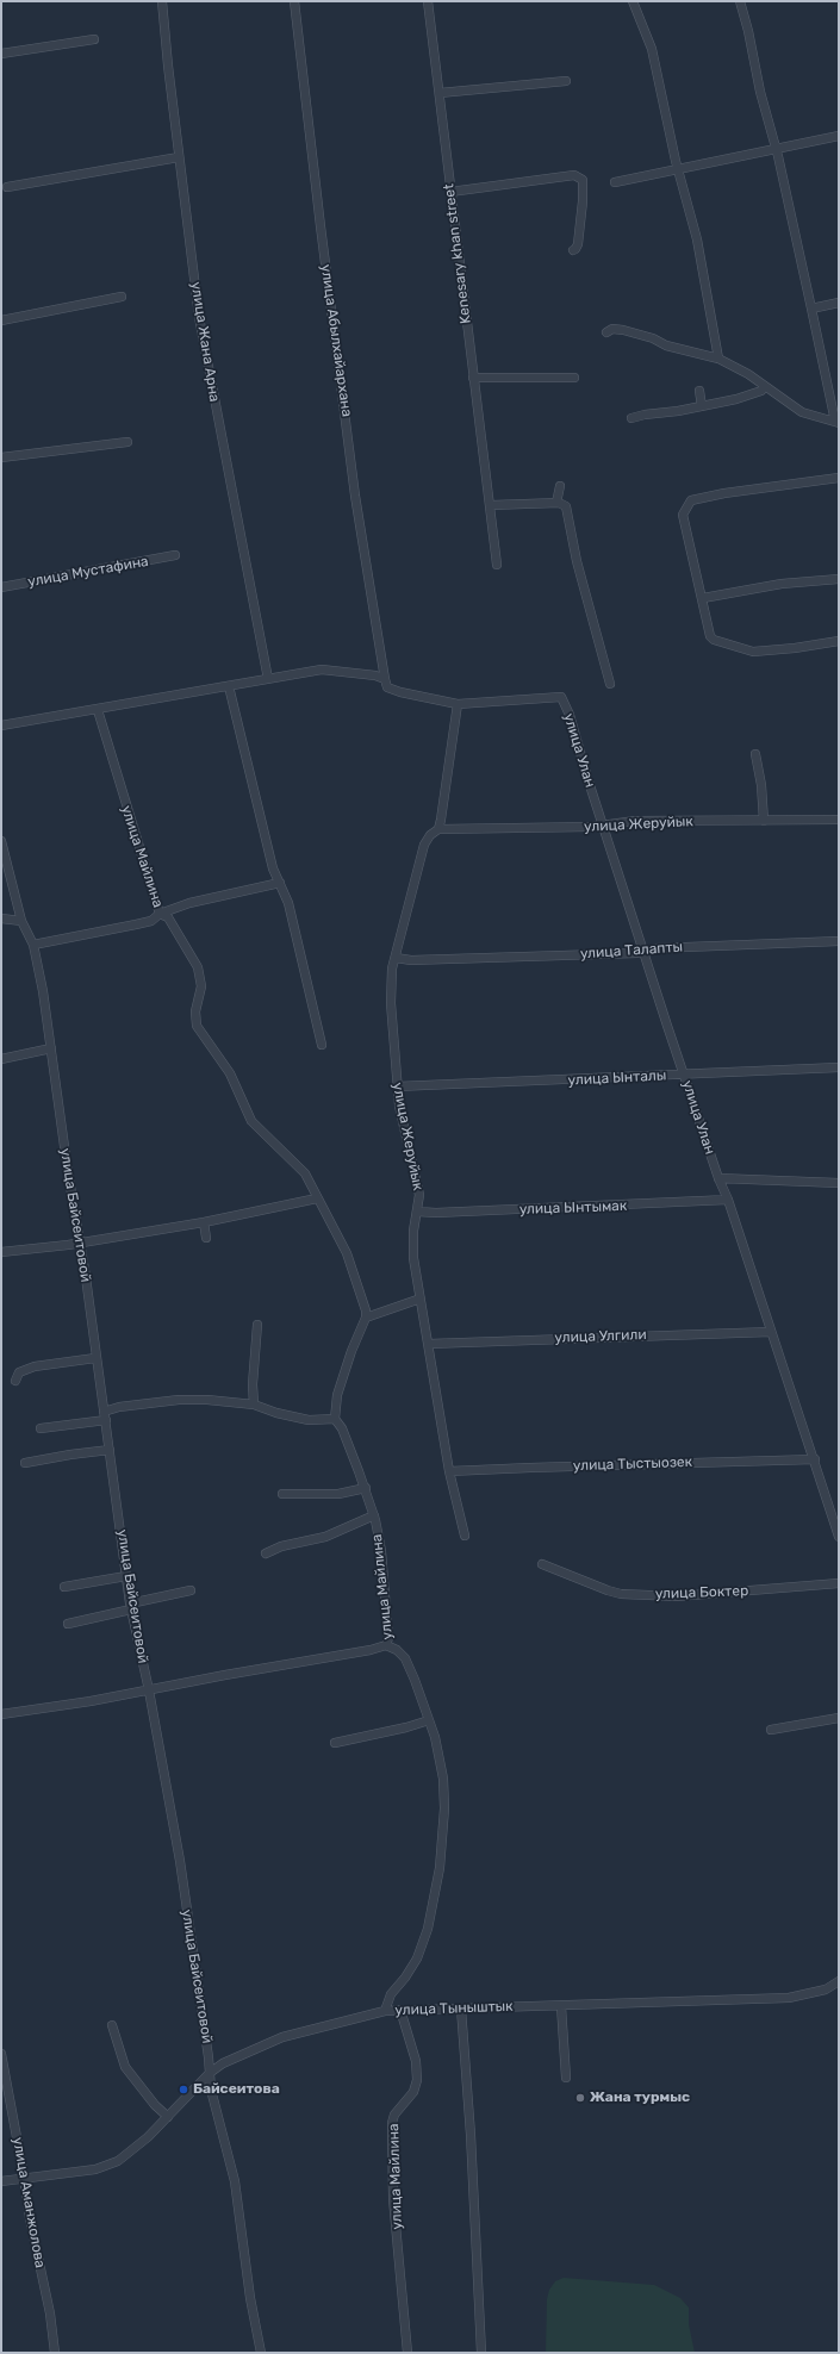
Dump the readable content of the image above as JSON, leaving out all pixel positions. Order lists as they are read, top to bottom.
{
  "streets": {
    "street": [
      "Kenesary khan street",
      "улица Абылхайархана",
      "улица Жана Арна",
      "улица Мустафина",
      "улица Улан",
      "улица Жеруйык",
      "улица Майлина",
      "улица Талапты",
      "улица Ынталы",
      "улица Ынтымак",
      "улица Байсеитовой",
      "улица Улгили",
      "улица Тыстыозек",
      "улица Боктер",
      "улица Тыныштык",
      "улица Аманжолова"
    ]
  },
  "crossings": [
    ["улица Улан", "улица Жеруйык"],
    ["улица Улан", "улица Талапты"],
    ["улица Улан", "улица Ынталы"],
    ["улица Улан", "улица Ынтымак"],
    ["улица Улан", "улица Улгили"],
    ["улица Улан", "улица Тыстыозек"],
    ["улица Жеруйык", "улица Талапты"],
    ["улица Жеруйык", "улица Ынталы"],
    ["улица Жеруйык", "улица Ынтымак"],
    ["улица Жеруйык", "улица Улгили"],
    ["улица Жеруйык", "улица Тыстыозек"],
    ["улица Майлина", "улица Тыныштык"],
    ["улица Байсеитовой", "улица Тыныштык"],
    ["улица Тыныштык", "улица Аманжолова"]
  ],
  "places": ["Байсеитова", "Жана турмыс"]
}
